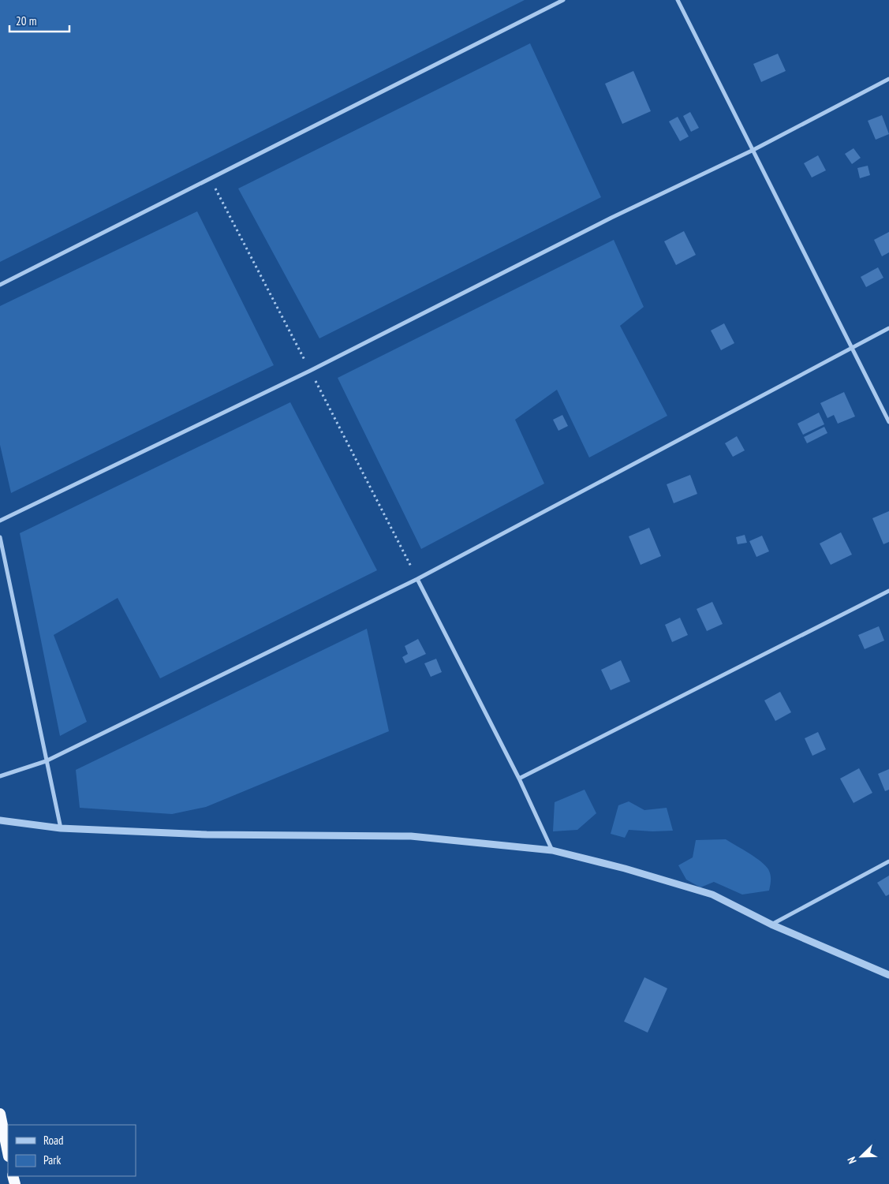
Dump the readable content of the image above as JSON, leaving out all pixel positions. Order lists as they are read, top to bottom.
{
  "legend": ["Road", "Park"],
  "scale_bar": "20 m",
  "north": "bottom left"
}
